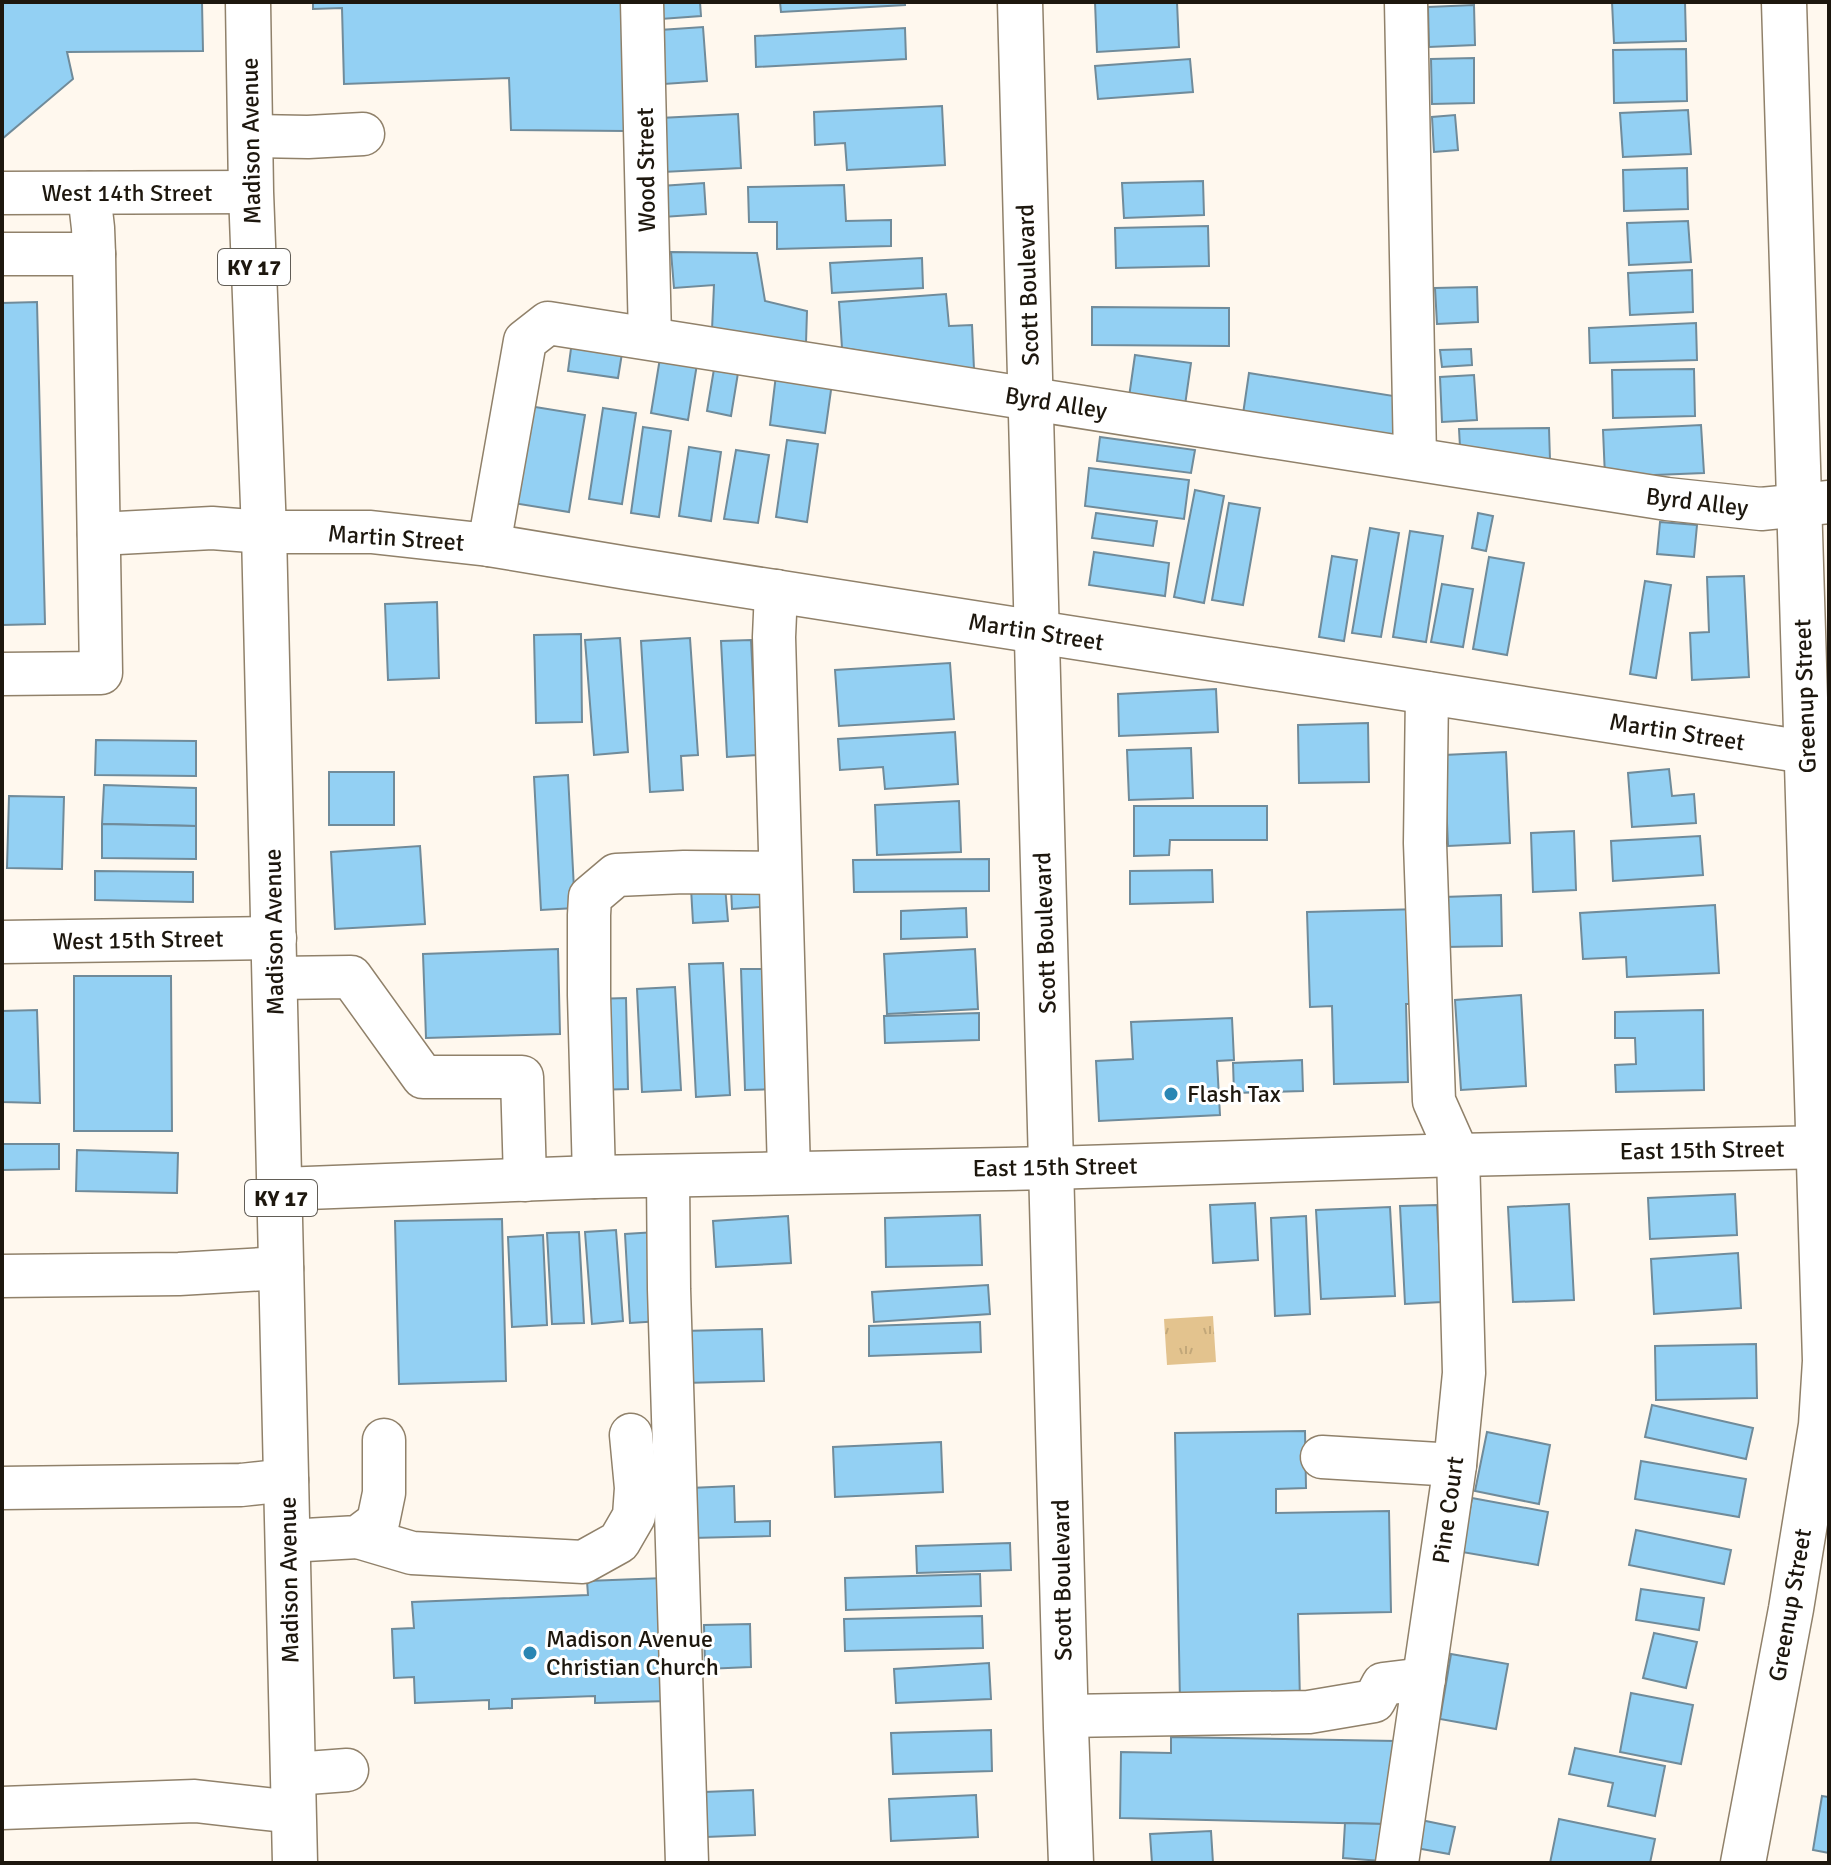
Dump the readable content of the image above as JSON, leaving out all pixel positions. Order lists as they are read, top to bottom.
{
  "streets": {
    "main road": [
      "Madison Avenue",
      "KY 17",
      "Scott Boulevard",
      "Greenup Street"
    ],
    "street": [
      "Wood Street",
      "West 14th Street",
      "Byrd Alley",
      "Martin Street",
      "West 15th Street",
      "East 15th Street",
      "Pine Court"
    ]
  },
  "crossings": [
    ["Madison Avenue", "West 14th Street"],
    ["Madison Avenue", "Martin Street"],
    ["Madison Avenue", "West 15th Street"],
    ["Madison Avenue", "East 15th Street"],
    ["Wood Street", "Byrd Alley"],
    ["Scott Boulevard", "Byrd Alley"],
    ["Scott Boulevard", "Martin Street"],
    ["Scott Boulevard", "East 15th Street"],
    ["Byrd Alley", "Martin Street"],
    ["Byrd Alley", "Greenup Street"],
    ["Martin Street", "Greenup Street"],
    ["Greenup Street", "East 15th Street"],
    ["West 15th Street", "East 15th Street"],
    ["East 15th Street", "Pine Court"]
  ],
  "places": ["Flash Tax", "Madison Avenue Christian Church"]
}
